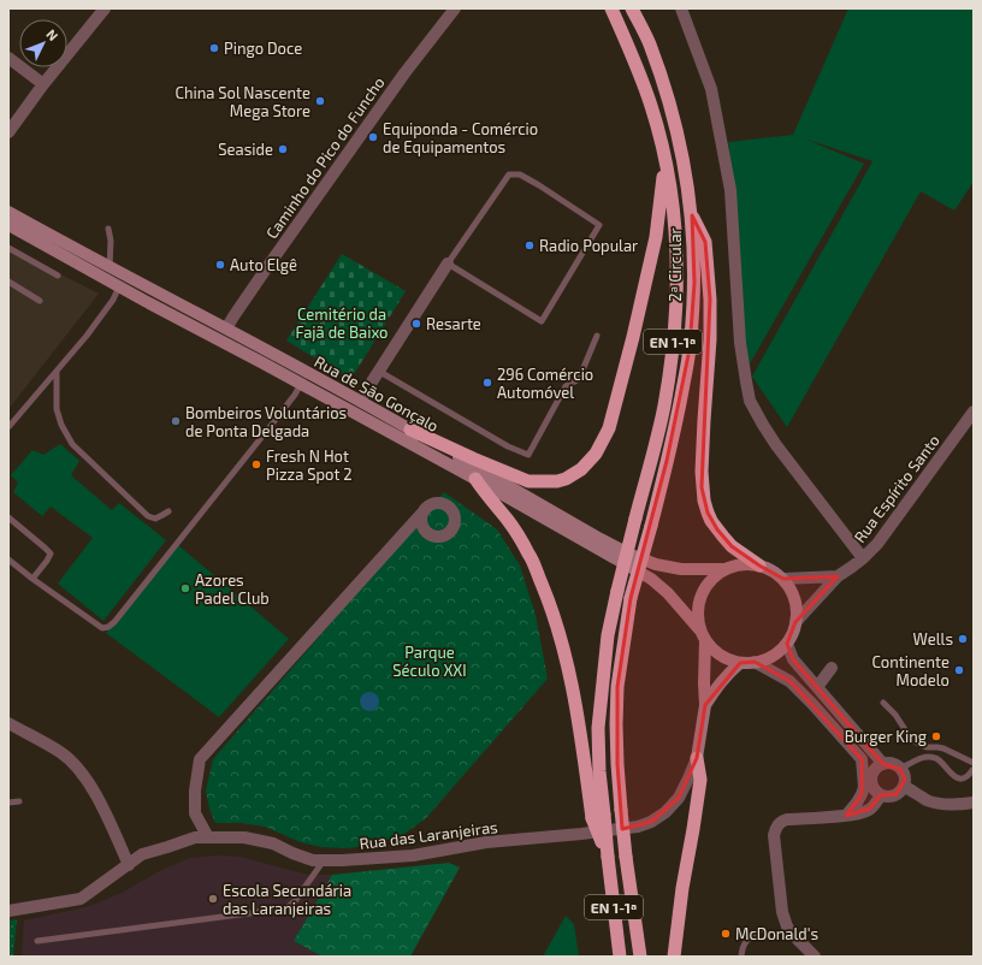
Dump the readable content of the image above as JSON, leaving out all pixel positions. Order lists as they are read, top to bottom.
{
  "streets": {
    "highway": ["2ª Circular", "EN 1-1ª"],
    "main road": ["Rua de São Gonçalo", "Rua das Laranjeiras"],
    "street": ["Caminho do Pico do Funcho", "Rua Espírito Santo"]
  },
  "crossings": [
    ["Caminho do Pico do Funcho", "Rua de São Gonçalo"],
    ["2ª Circular", "EN 1-1ª"],
    ["Rua de São Gonçalo", "Rua Espírito Santo"],
    ["Rua de São Gonçalo", "Rua das Laranjeiras"],
    ["Rua Espírito Santo", "Rua das Laranjeiras"]
  ],
  "parks": ["Cemitério da Fajã de Baixo", "Parque Século XXI"],
  "places": [
    "Pingo Doce",
    "China Sol Nascente Mega Store",
    "Equiponda - Comércio de Equipamentos",
    "Seaside",
    "Radio Popular",
    "Auto Elgê",
    "Resarte",
    "296 Comércio Automóvel",
    "Bombeiros Voluntários de Ponta Delgada",
    "Fresh N Hot Pizza Spot 2",
    "Azores Padel Club",
    "Wells",
    "Continente Modelo",
    "Burger King",
    "Escola Secundária das Laranjeiras",
    "McDonald's"
  ],
  "north": "top right"
}
